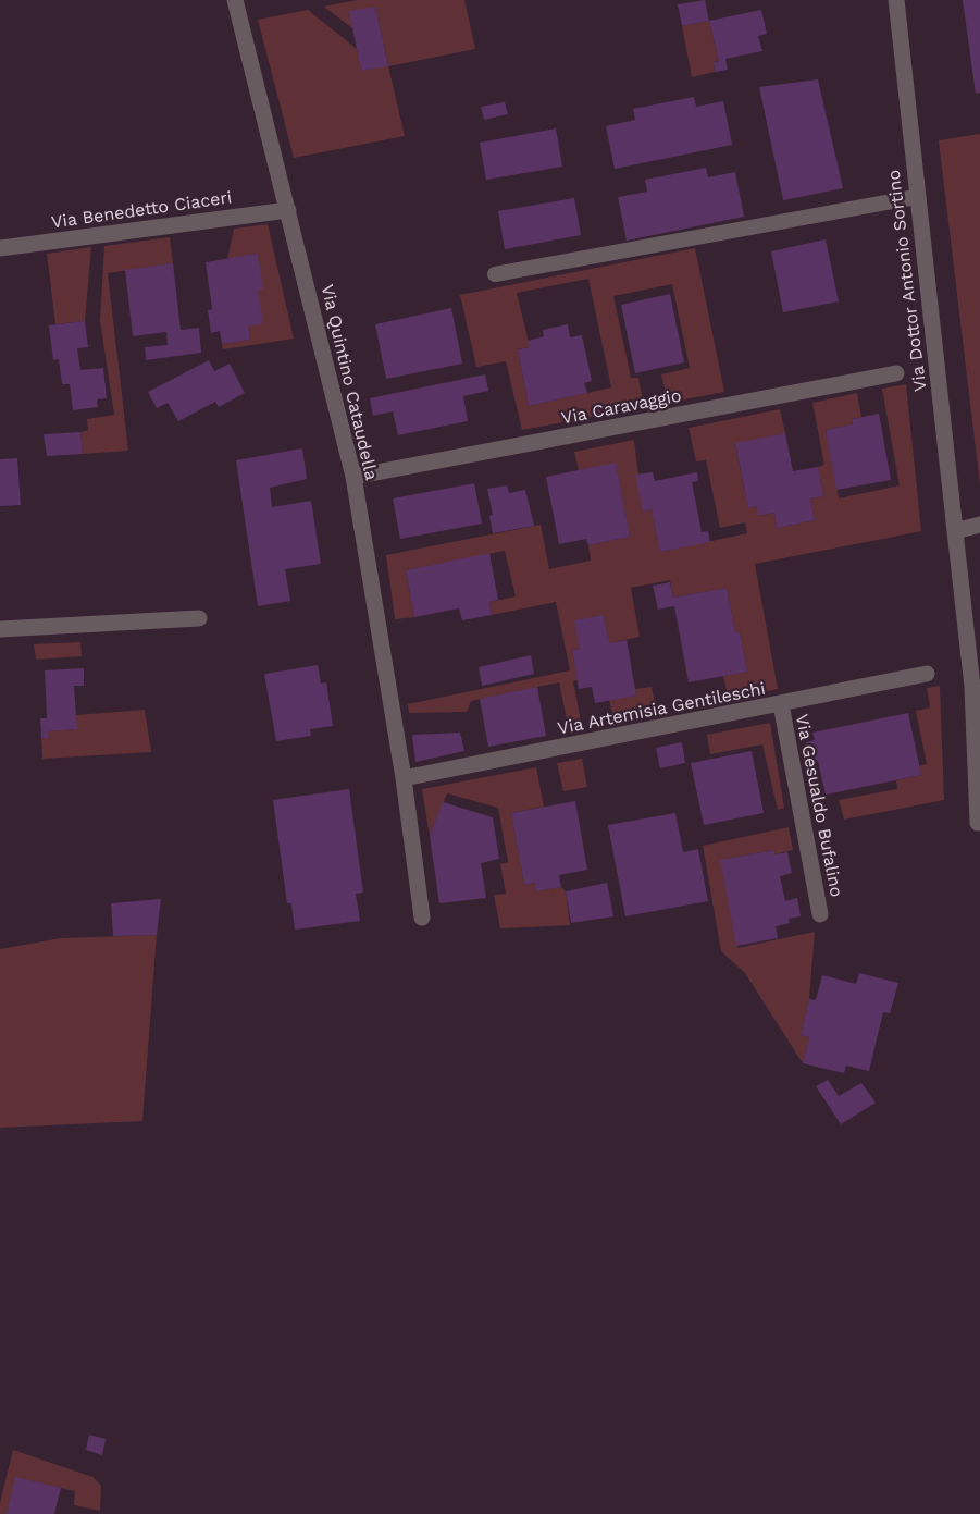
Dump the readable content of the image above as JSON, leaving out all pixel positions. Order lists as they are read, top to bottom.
{
  "streets": {
    "street": [
      "Via Benedetto Ciaceri",
      "Via Dottor Antonio Sortino",
      "Via Quintino Cataudella",
      "Via Caravaggio",
      "Via Artemisia Gentileschi",
      "Via Gesualdo Bufalino"
    ]
  },
  "crossings": [
    ["Via Benedetto Ciaceri", "Via Quintino Cataudella"],
    ["Via Quintino Cataudella", "Via Caravaggio"],
    ["Via Quintino Cataudella", "Via Artemisia Gentileschi"],
    ["Via Artemisia Gentileschi", "Via Gesualdo Bufalino"]
  ]
}
